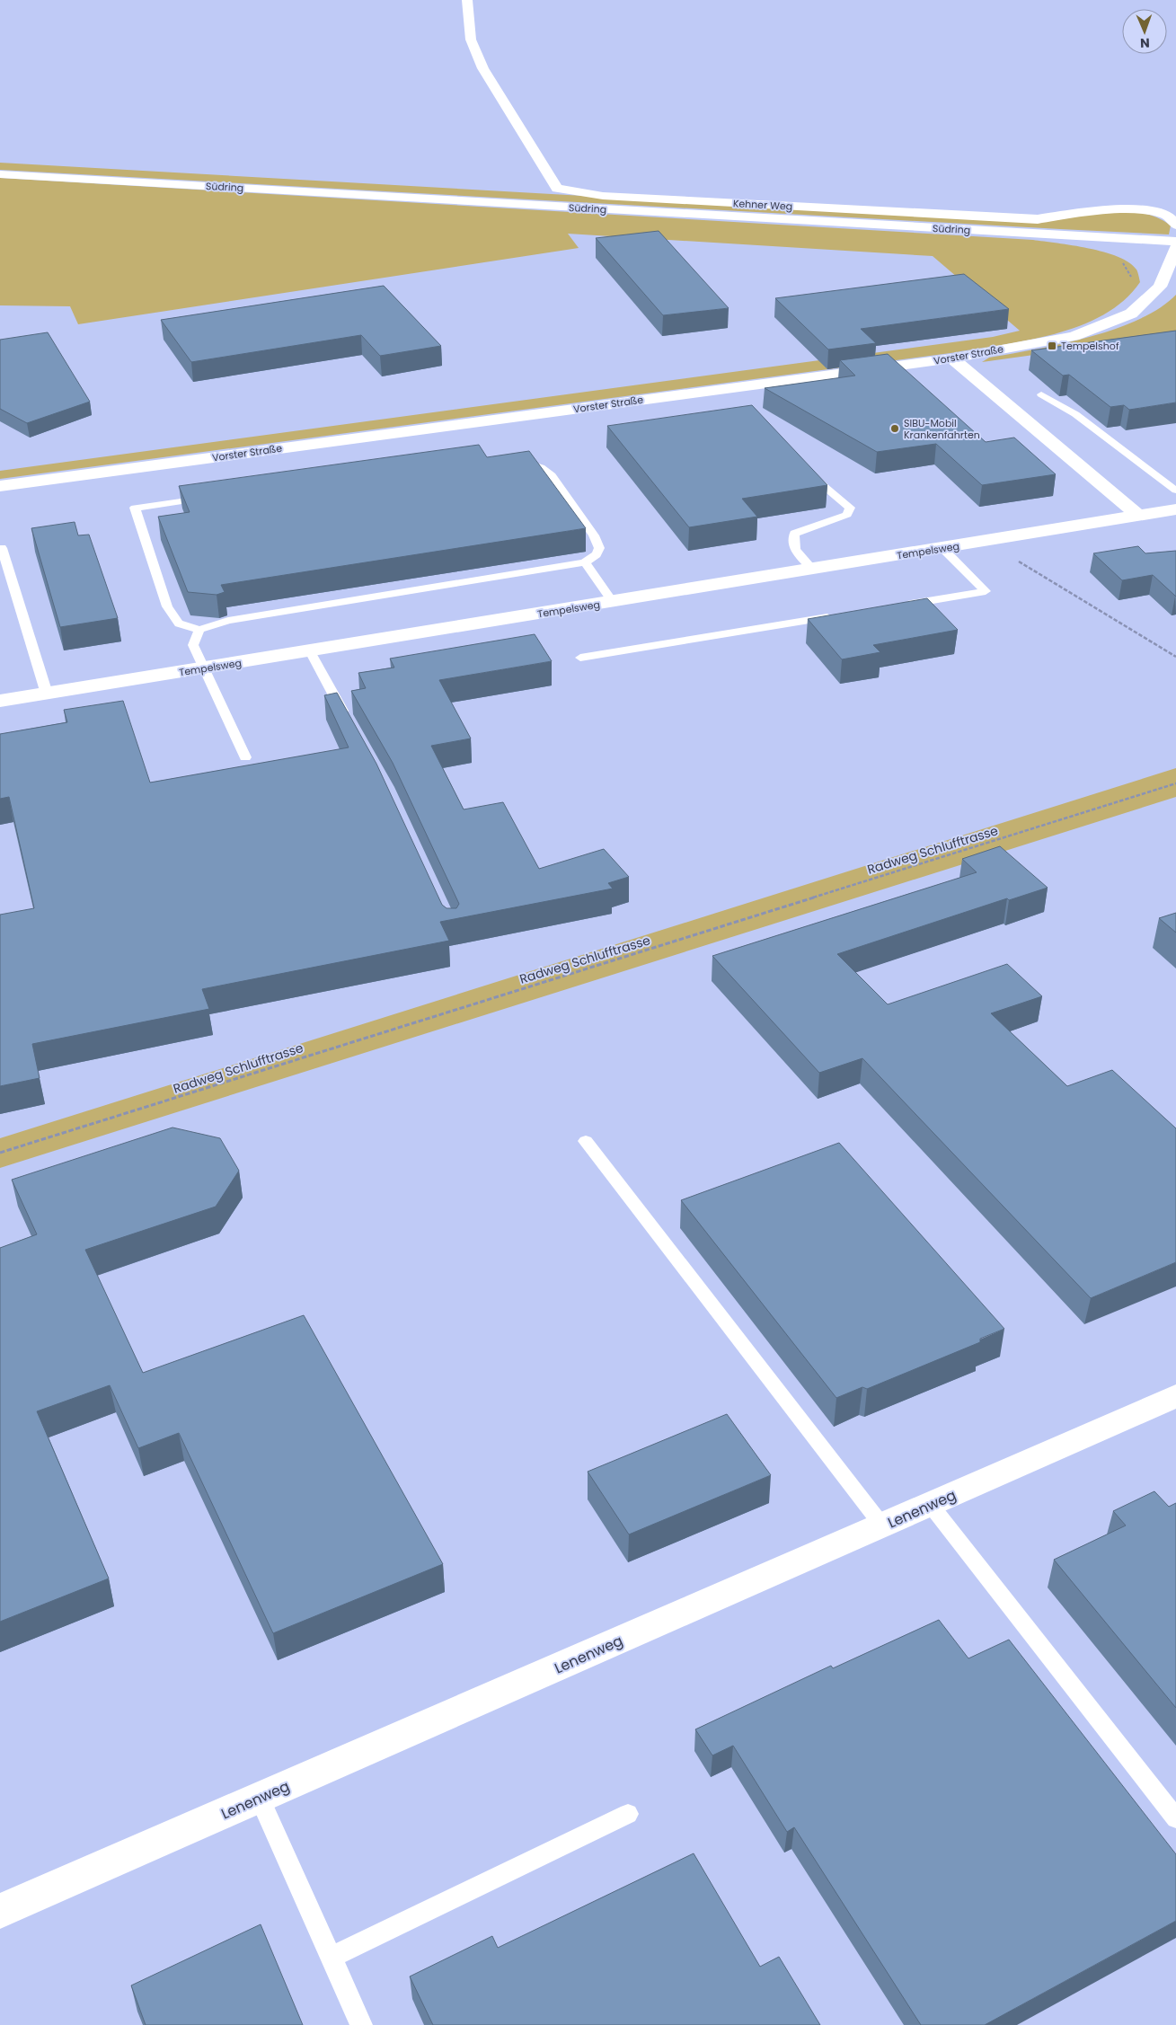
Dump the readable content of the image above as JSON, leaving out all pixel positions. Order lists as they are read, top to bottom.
{
  "streets": {
    "street": [
      "Südring",
      "Kehner Weg",
      "Vorster Straße",
      "Tempelsweg",
      "Lenenweg"
    ],
    "path": ["Radweg Schlufftrasse"]
  },
  "places": {
    "transit": ["Tempelshof"],
    "other": ["SIBU-Mobil Krankenfahrten"]
  },
  "north": "bottom"
}
